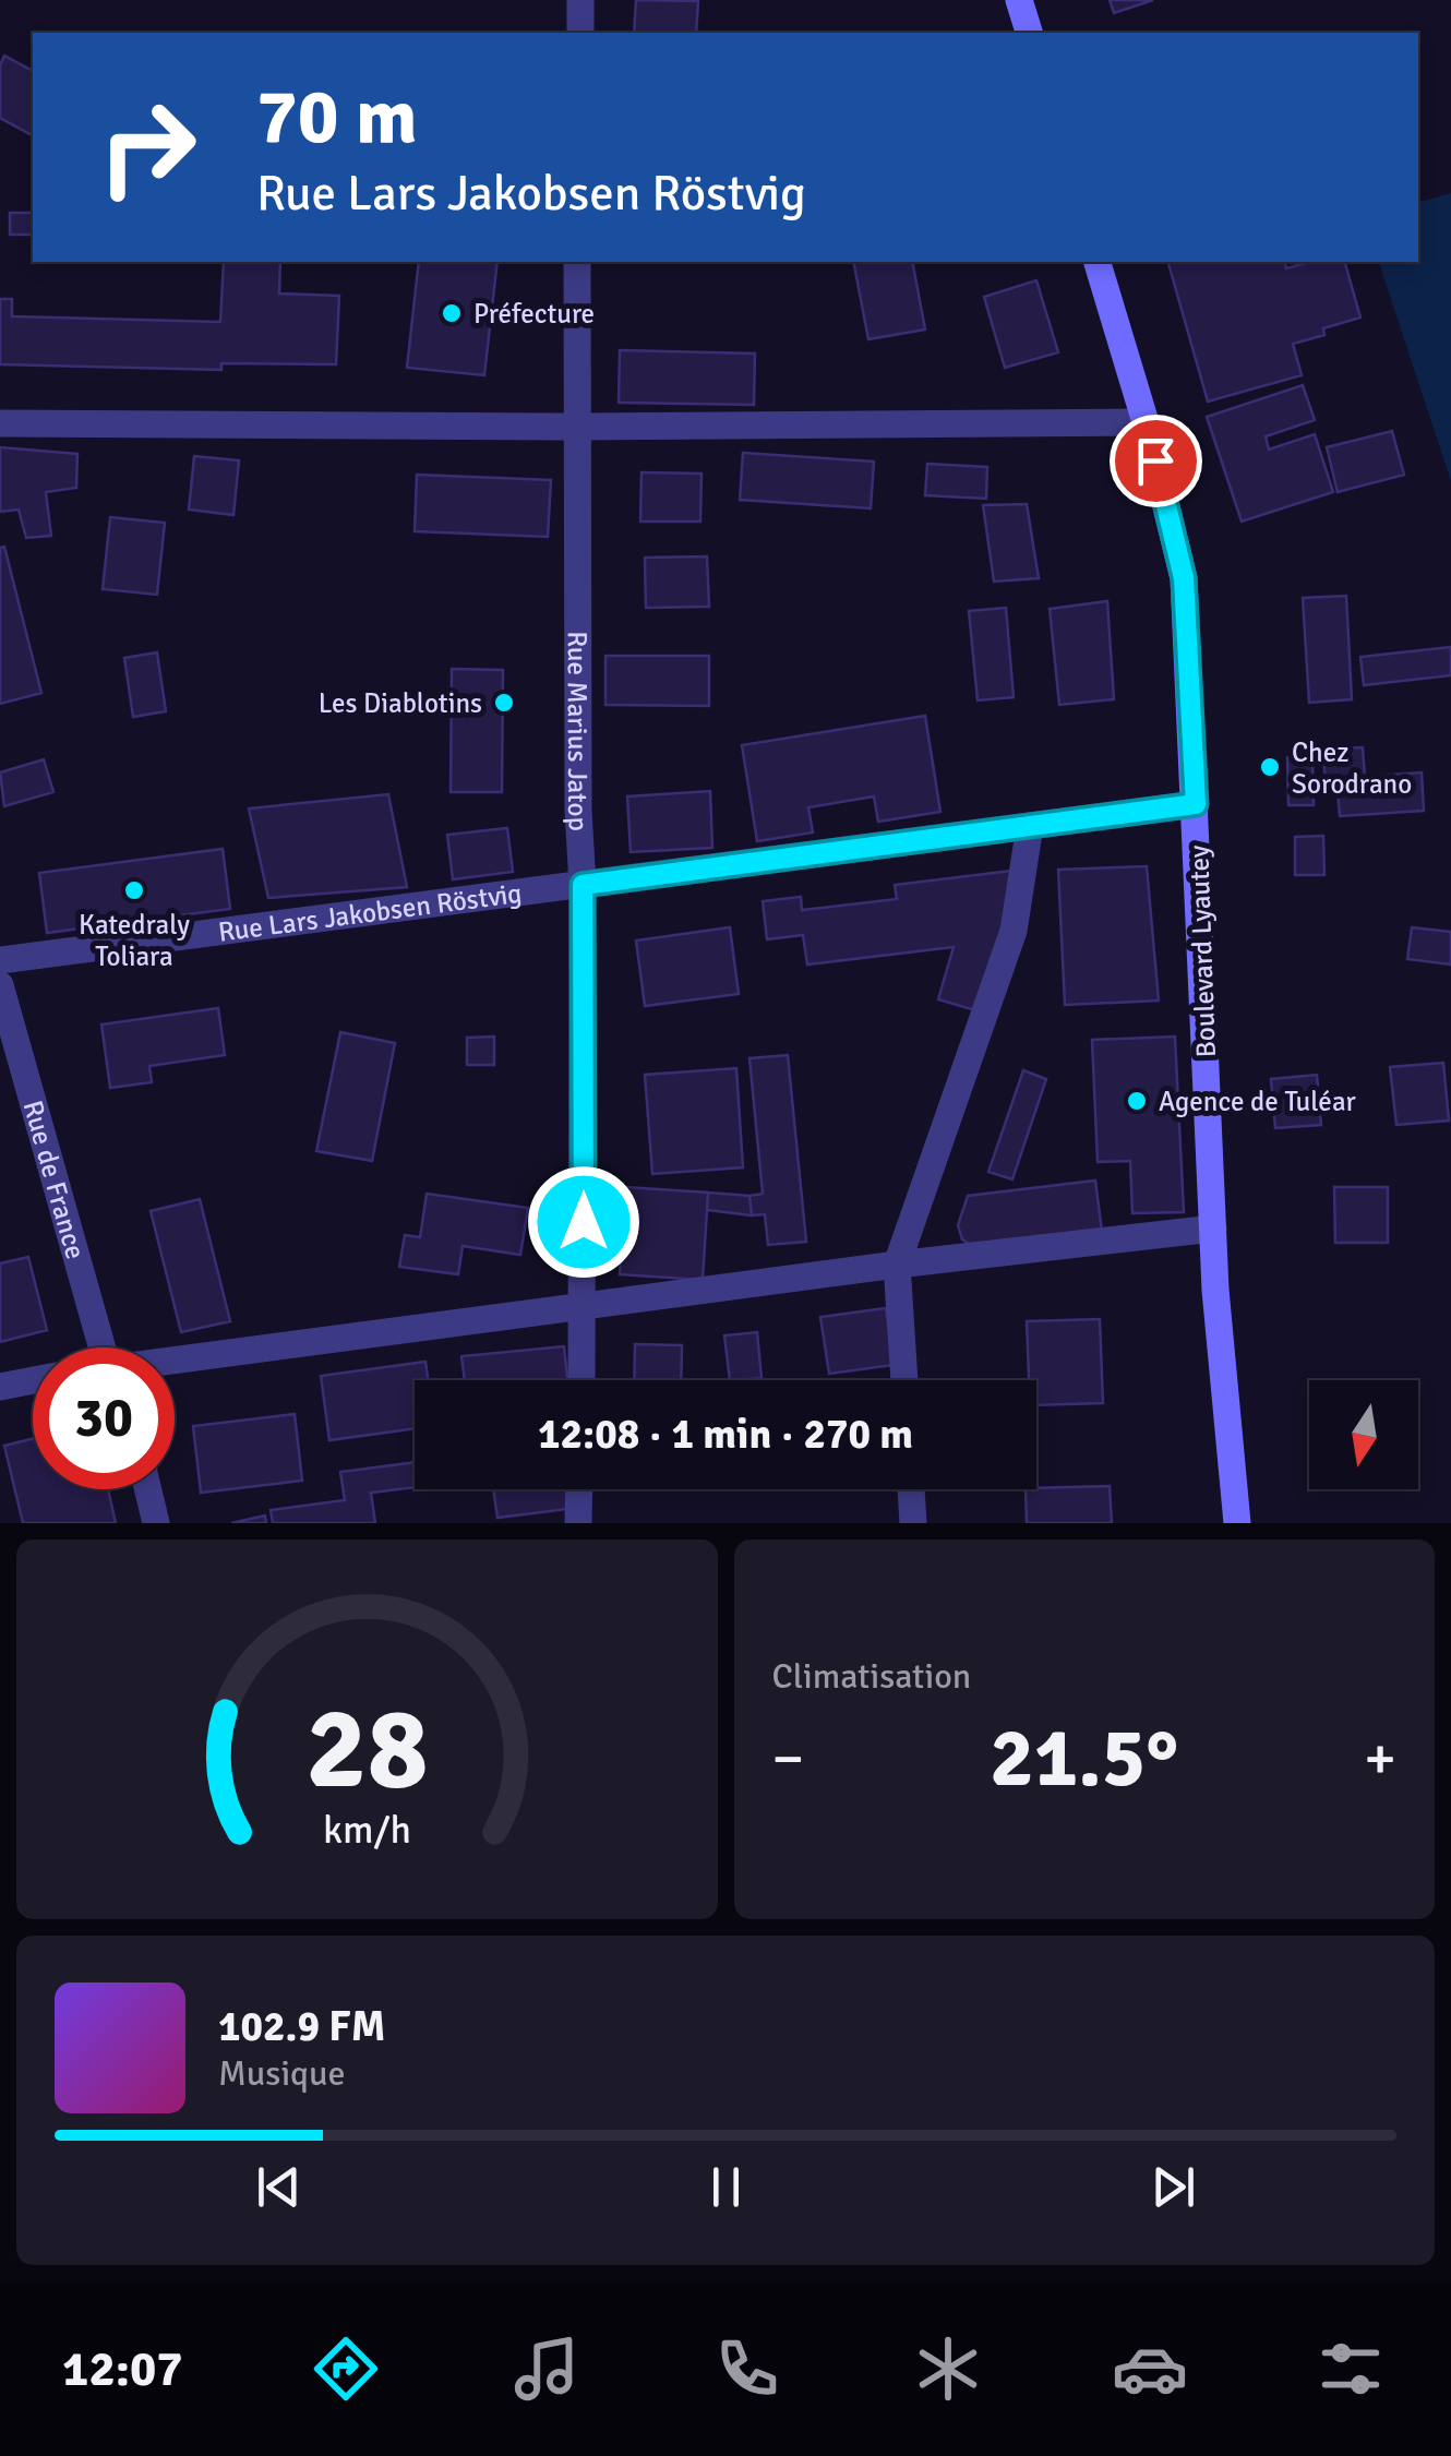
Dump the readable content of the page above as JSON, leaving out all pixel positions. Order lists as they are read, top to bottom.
{
  "streets": {
    "street": [
      "Rue Marius Jatop",
      "Rue Lars Jakobsen Röstvig",
      "Boulevard Lyautey",
      "Rue de France"
    ]
  },
  "crossings": [
    ["Rue Marius Jatop", "Rue Lars Jakobsen Röstvig"],
    ["Rue Lars Jakobsen Röstvig", "Boulevard Lyautey"]
  ],
  "places": [
    "Préfecture",
    "Les Diablotins",
    "Chez Sorodrano",
    "Katedraly Toliara",
    "Agence de Tuléar"
  ],
  "north": "bottom",
  "page": {
    "turn": ["70 m", "Rue Lars Jakobsen Röstvig"],
    "limit": "30",
    "trip": "12:08 · 1 min · 270 m",
    "tile": "Climatisation",
    "heat": ["−", "21.5°", "+"],
    "song": ["102.9 FM", "Musique"],
    "tabs": "12:07",
    "gauge": ["28", "km/h"]
  }
}
